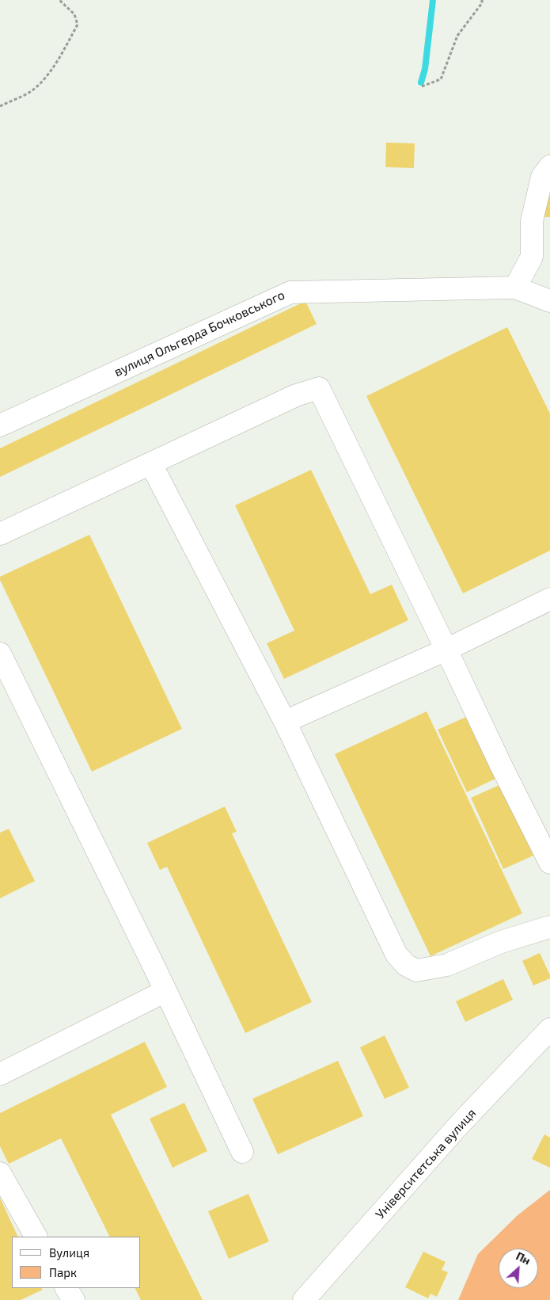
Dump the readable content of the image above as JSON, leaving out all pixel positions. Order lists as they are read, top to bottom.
{
  "streets": {
    "street": ["вулиця Ольгерда Бочковського", "Університетська вулиця"]
  },
  "legend": ["Вулиця", "Парк"],
  "north": "top right"
}
